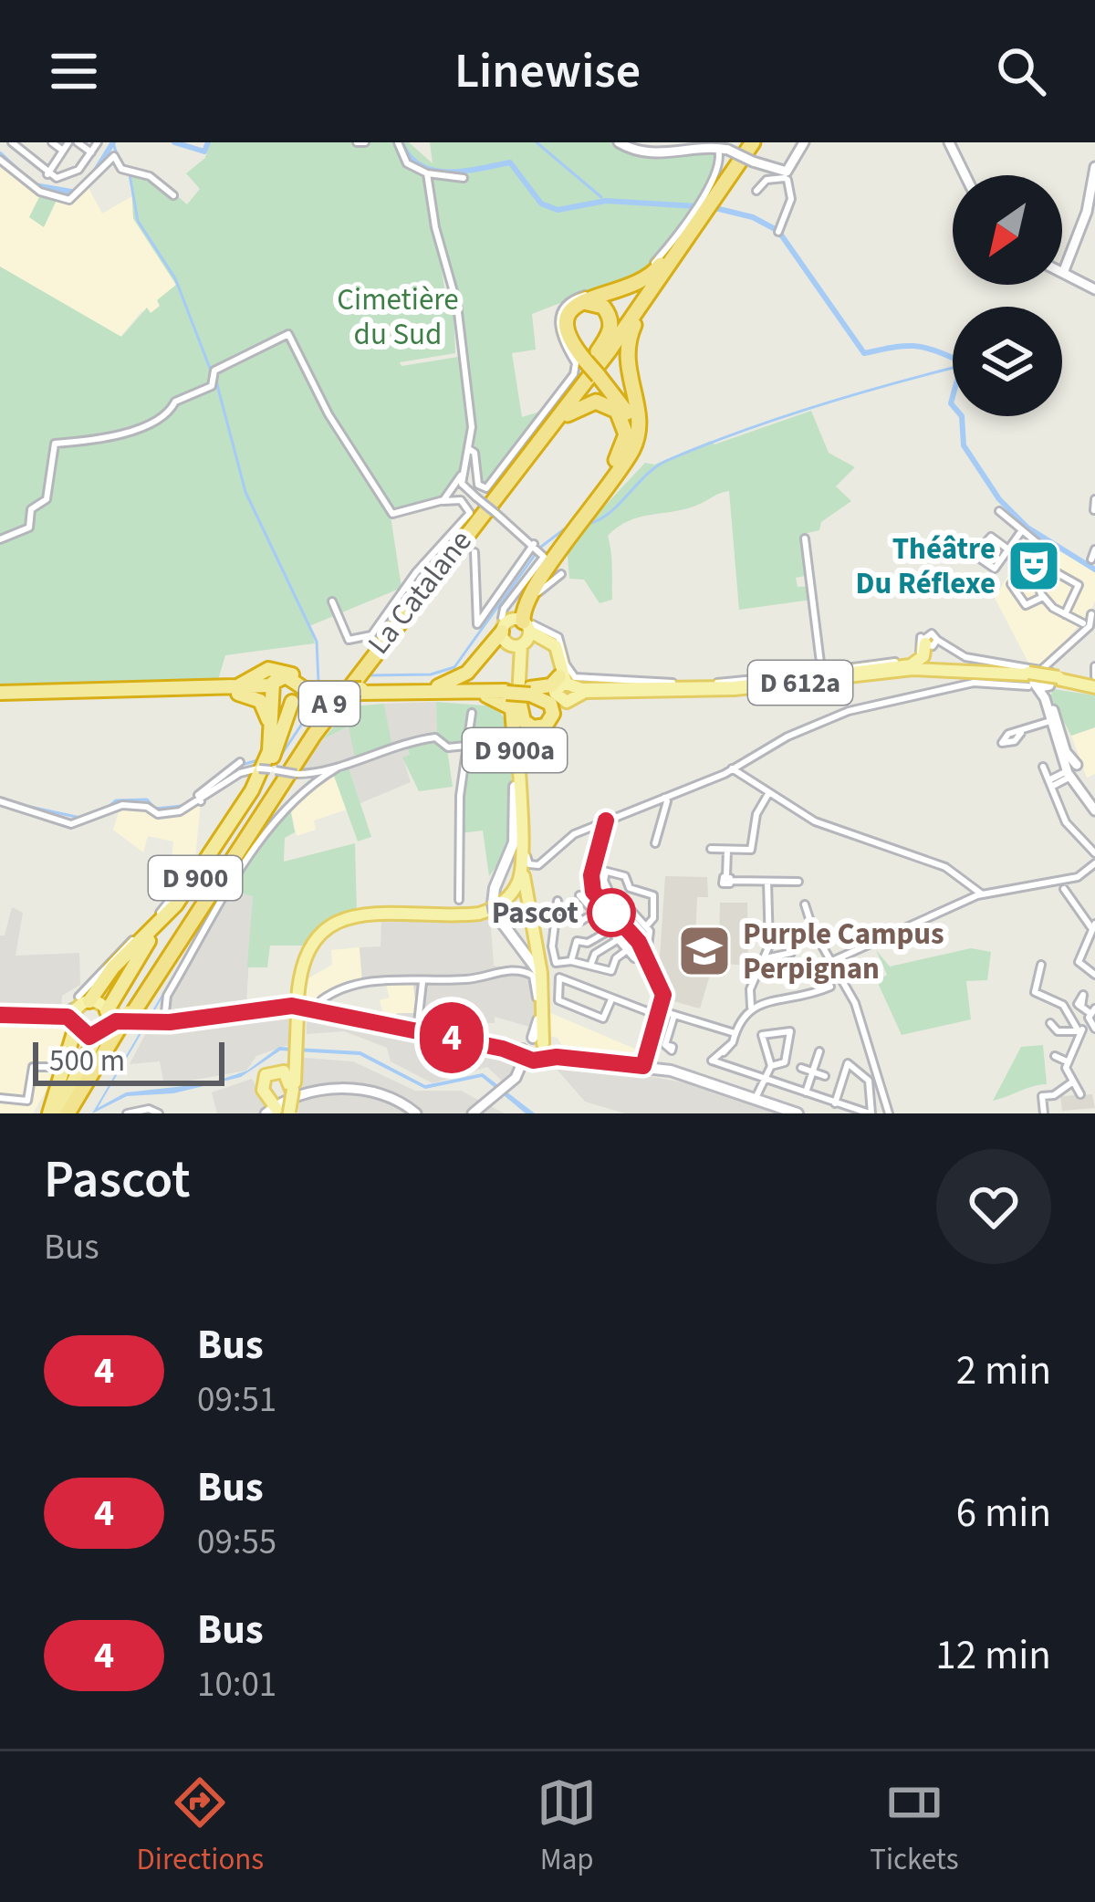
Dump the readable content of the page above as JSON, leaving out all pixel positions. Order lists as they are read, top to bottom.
{
  "streets": {
    "highway": [
      "La Catalane",
      "D 612a",
      "A 9",
      "D 900a",
      "D 900"
    ]
  },
  "crossings": [
    ["La Catalane", "D 900"],
    ["D 612a", "D 900a"]
  ],
  "parks": ["Cimetière du Sud"],
  "places": {
    "theatre": ["Théâtre Du Réflexe"],
    "other": ["Pascot"],
    "school or university": ["Purple Campus Perpignan"]
  },
  "lines": ["bus line 4"],
  "scale_bar": "500 m",
  "north": "bottom left",
  "page": {
    "header": "Linewise",
    "on_map": "4",
    "scale": "500 m",
    "heading": ["Pascot", "Bus"],
    "list": [
      {
        "mark": "4",
        "name": "Bus",
        "note": "09:51",
        "value": "2 min"
      },
      {
        "mark": "4",
        "name": "Bus",
        "note": "09:55",
        "value": "6 min"
      },
      {
        "mark": "4",
        "name": "Bus",
        "note": "10:01",
        "value": "12 min"
      }
    ],
    "tabs": ["Directions", "Map", "Tickets"]
  }
}
